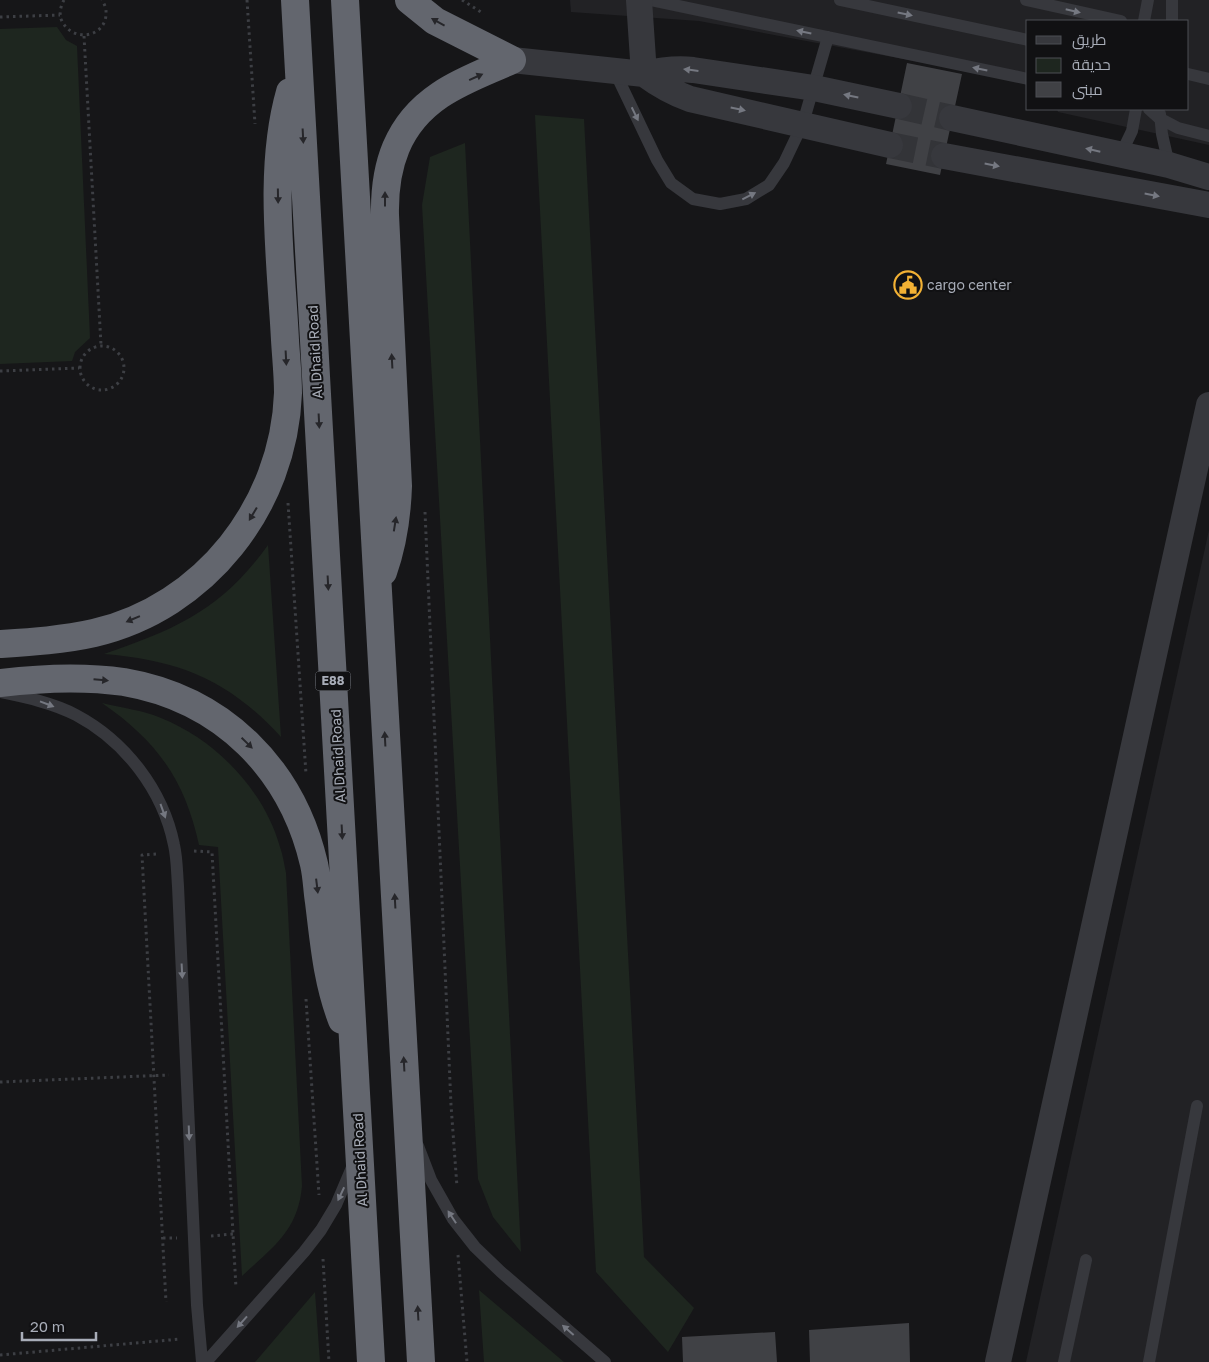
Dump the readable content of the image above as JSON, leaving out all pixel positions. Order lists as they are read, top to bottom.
{
  "streets": {
    "highway": ["Al Dhaid Road", "E88"]
  },
  "places": {
    "public building": ["cargo center"]
  },
  "legend": ["طريق", "حديقة", "مبنى"],
  "scale_bar": "20 m"
}
